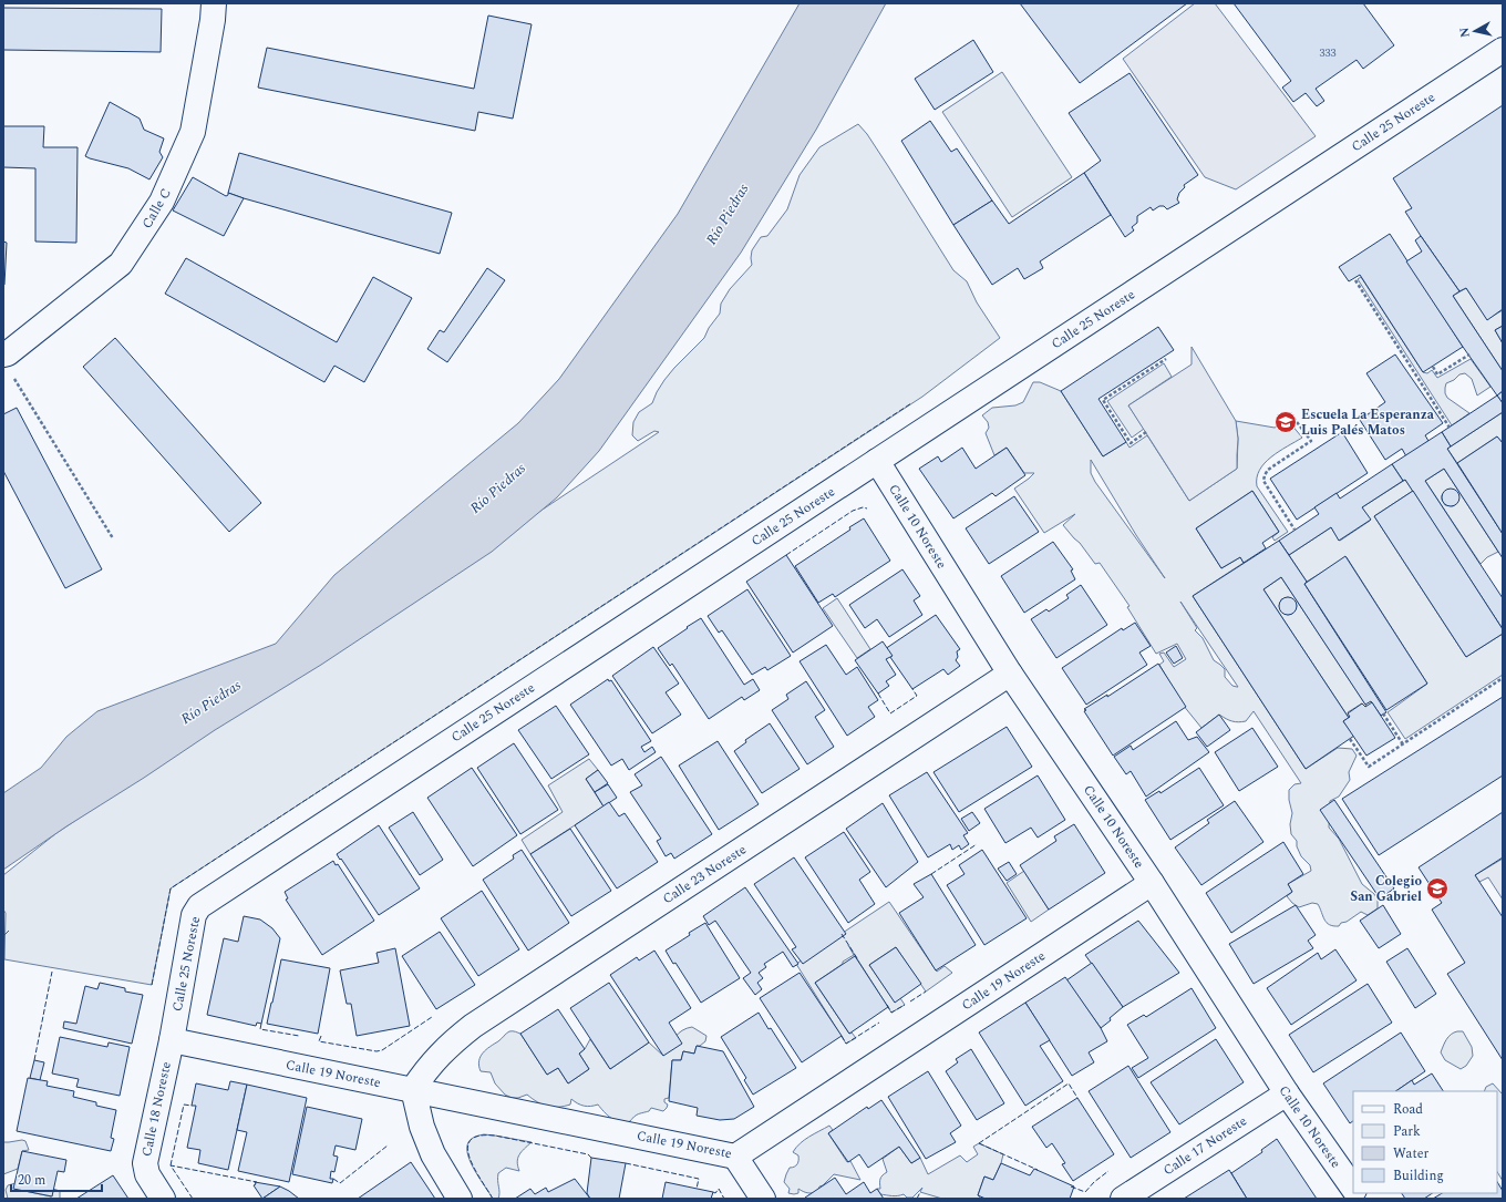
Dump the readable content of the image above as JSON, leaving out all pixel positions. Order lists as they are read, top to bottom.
{
  "streets": {
    "street": [
      "Calle 25 Noreste",
      "Calle C",
      "Calle 10 Noreste",
      "Calle 23 Noreste",
      "Calle 19 Noreste",
      "Calle 18 Noreste",
      "Calle 17 Noreste"
    ]
  },
  "crossings": [
    ["Calle 25 Noreste", "Calle 10 Noreste"],
    ["Calle 25 Noreste", "Calle 19 Noreste"],
    ["Calle 25 Noreste", "Calle 18 Noreste"],
    ["Calle 10 Noreste", "Calle 23 Noreste"],
    ["Calle 10 Noreste", "Calle 19 Noreste"],
    ["Calle 10 Noreste", "Calle 17 Noreste"],
    ["Calle 23 Noreste", "Calle 19 Noreste"],
    ["Calle 19 Noreste", "Calle 18 Noreste"]
  ],
  "water": ["Río Piedras"],
  "places": {
    "school or university": ["Escuela La Esperanza Luis Palés Matos", "Colegio San Gabriel"]
  },
  "house_numbers": ["333"],
  "legend": [
    "Road",
    "Park",
    "Water",
    "Building"
  ],
  "scale_bar": "20 m",
  "north": "left"
}
